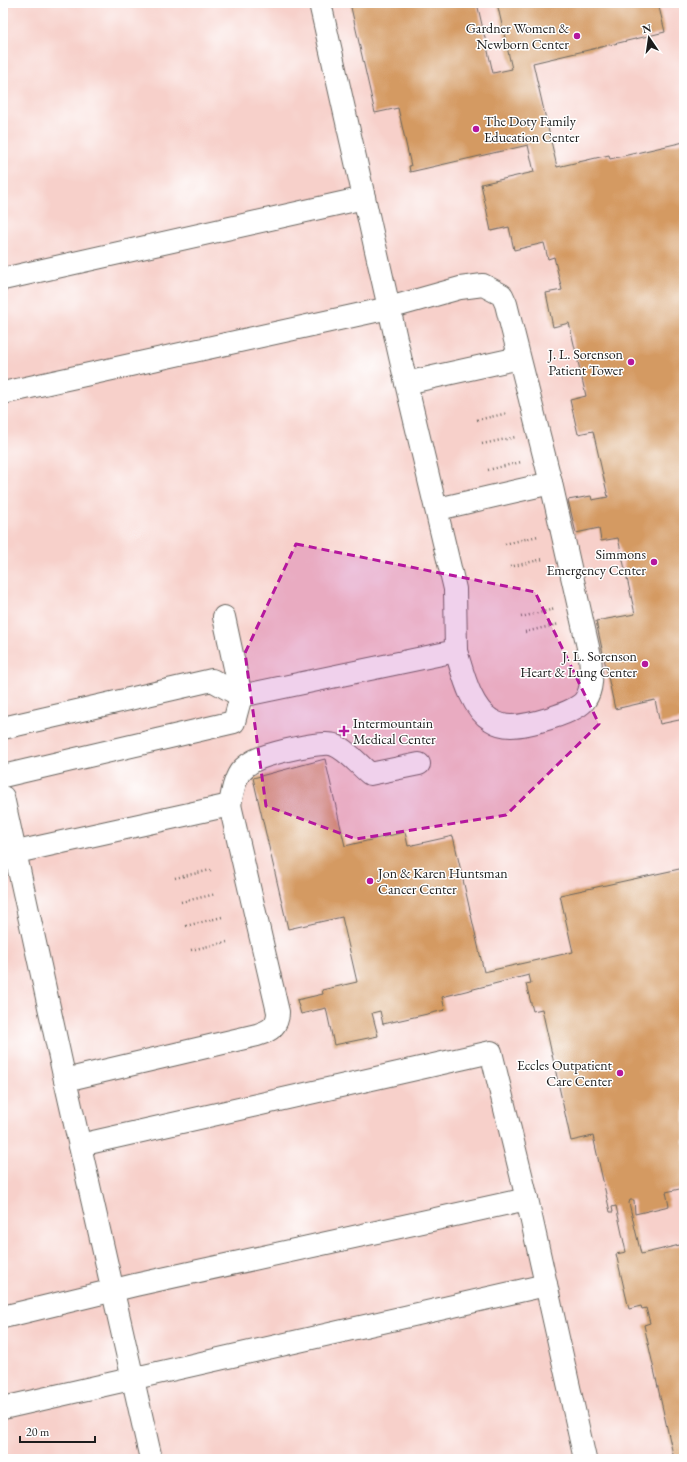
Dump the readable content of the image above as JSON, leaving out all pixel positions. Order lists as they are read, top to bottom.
{
  "places": {
    "other": [
      "Gardner Women & Newborn Center",
      "The Doty Family Education Center",
      "J. L. Sorenson Patient Tower",
      "Simmons Emergency Center",
      "J. L. Sorenson Heart & Lung Center",
      "Jon & Karen Huntsman Cancer Center",
      "Eccles Outpatient Care Center"
    ],
    "health": ["Intermountain Medical Center"]
  },
  "scale_bar": "20 m",
  "north": "top"
}
